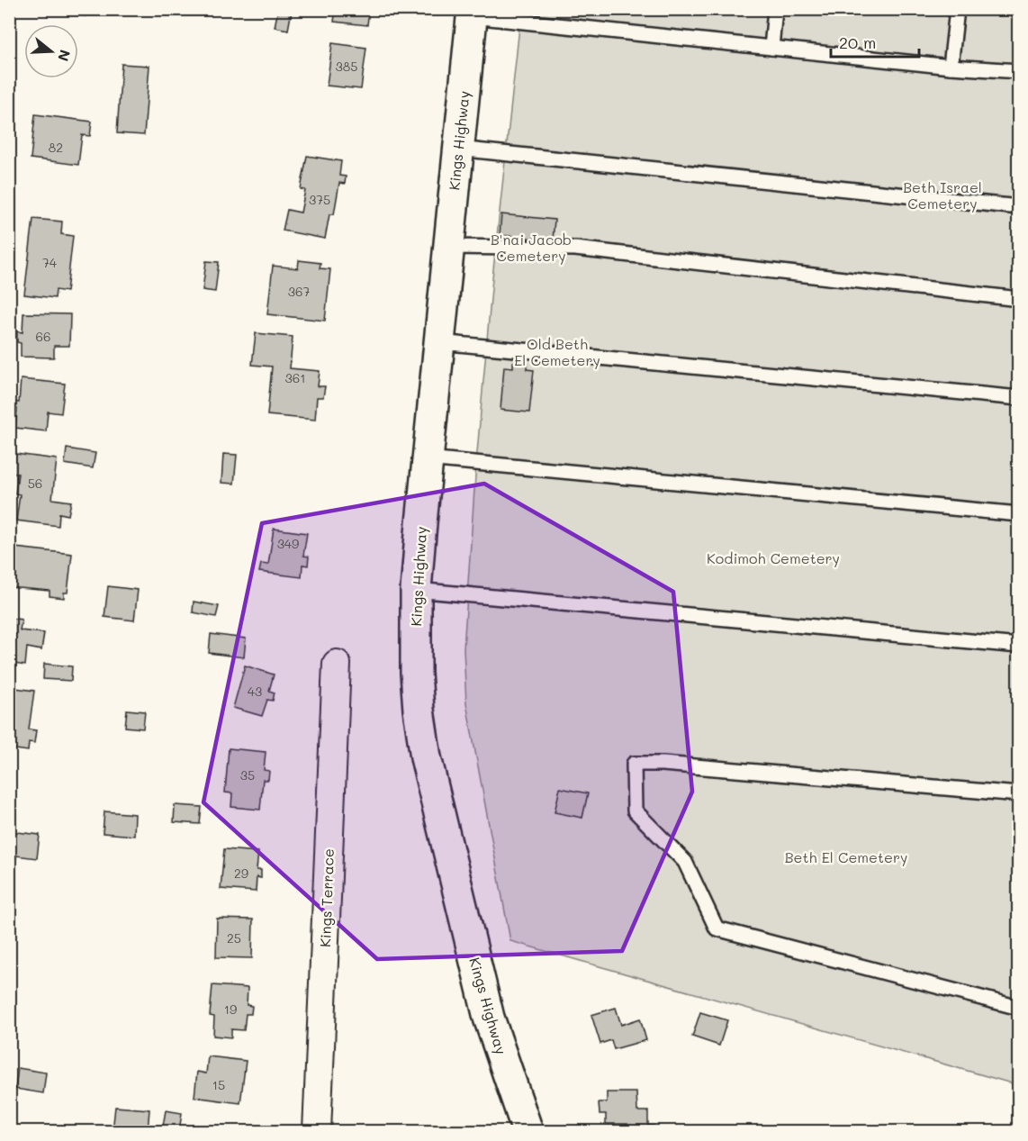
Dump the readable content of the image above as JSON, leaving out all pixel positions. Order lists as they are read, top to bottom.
{
  "streets": {
    "main road": ["Kings Highway"],
    "street": ["Kings Terrace"]
  },
  "parks": [
    "Beth Israel Cemetery",
    "B'nai Jacob Cemetery",
    "Old Beth El Cemetery",
    "Kodimoh Cemetery",
    "Beth El Cemetery"
  ],
  "house_numbers": [
    "385",
    "82",
    "375",
    "74",
    "367",
    "66",
    "361",
    "56",
    "349",
    "43",
    "35",
    "29",
    "25",
    "19",
    "15"
  ],
  "scale_bar": "20 m",
  "north": "right"
}
